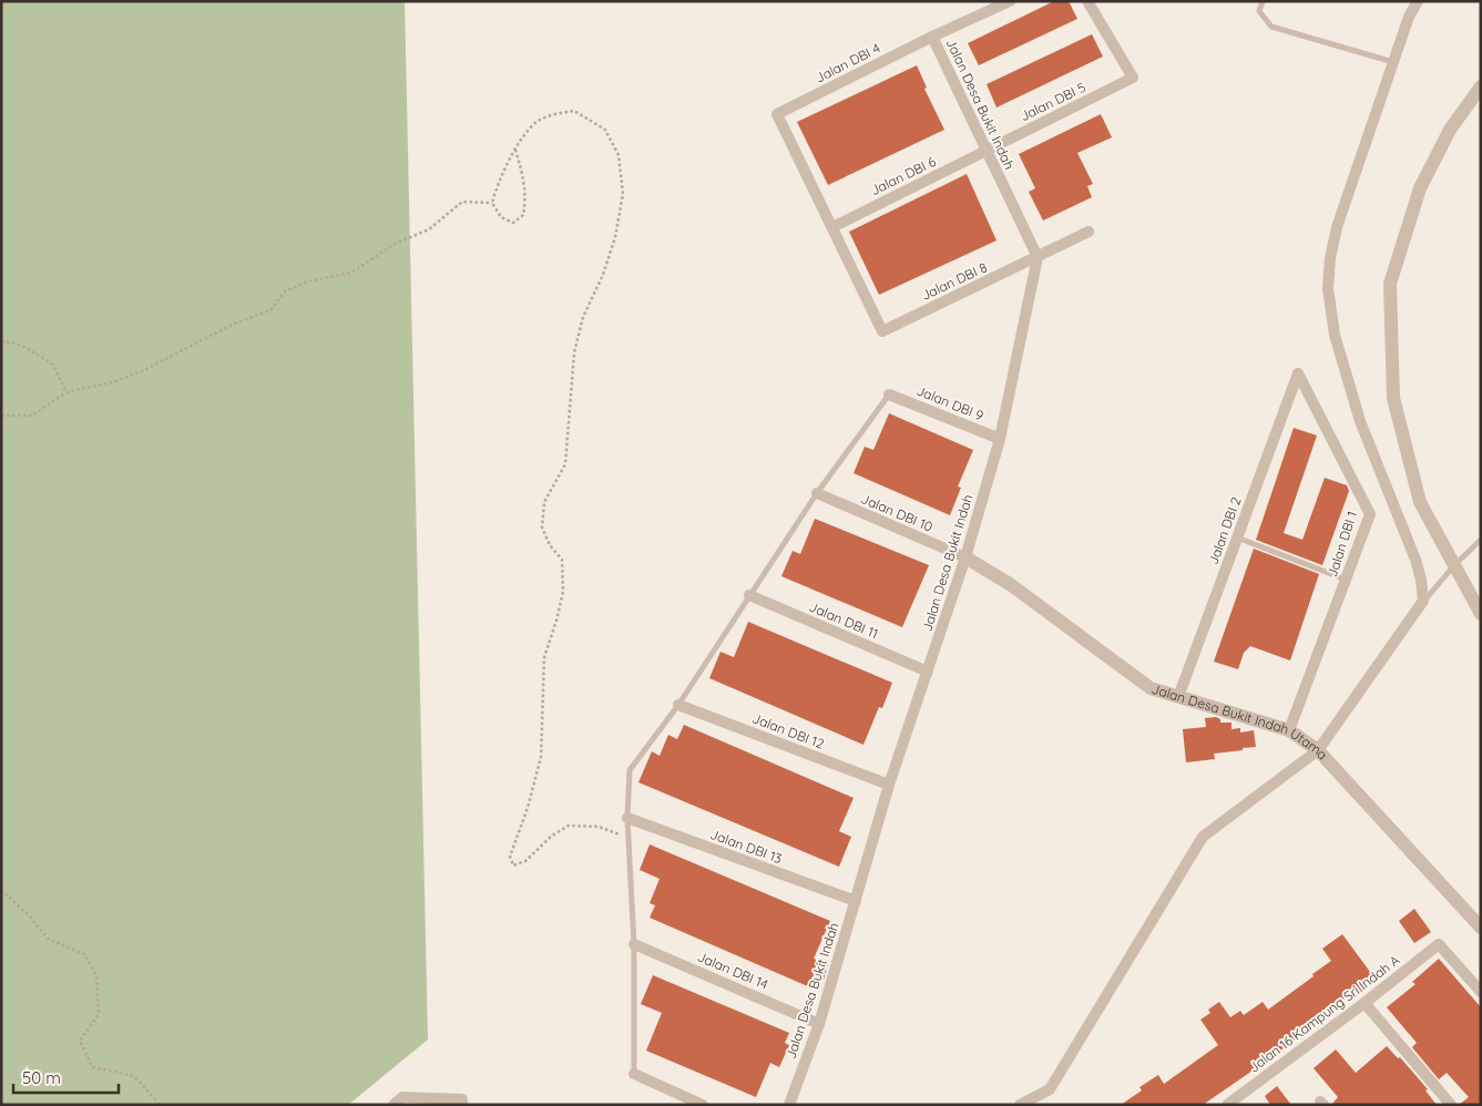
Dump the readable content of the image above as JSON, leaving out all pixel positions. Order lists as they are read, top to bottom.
{
  "streets": {
    "street": [
      "Jalan DBI 4",
      "Jalan DBI 5",
      "Jalan Desa Bukit Indah",
      "Jalan DBI 6",
      "Jalan DBI 8",
      "Jalan DBI 9",
      "Jalan DBI 10",
      "Jalan DBI 2",
      "Jalan DBI 1",
      "Jalan DBI 11",
      "Jalan Desa Bukit Indah Utama",
      "Jalan DBI 12",
      "Jalan DBI 13",
      "Jalan DBI 14",
      "Jalan 16 Kampung Sri Indah A"
    ]
  },
  "crossings": [
    ["Jalan DBI 4", "Jalan Desa Bukit Indah"],
    ["Jalan DBI 4", "Jalan DBI 6"],
    ["Jalan DBI 4", "Jalan DBI 8"],
    ["Jalan DBI 5", "Jalan Desa Bukit Indah"],
    ["Jalan DBI 5", "Jalan DBI 6"],
    ["Jalan Desa Bukit Indah", "Jalan DBI 6"],
    ["Jalan Desa Bukit Indah", "Jalan DBI 8"],
    ["Jalan Desa Bukit Indah", "Jalan DBI 9"],
    ["Jalan Desa Bukit Indah", "Jalan DBI 10"],
    ["Jalan Desa Bukit Indah", "Jalan DBI 11"],
    ["Jalan Desa Bukit Indah", "Jalan Desa Bukit Indah Utama"],
    ["Jalan Desa Bukit Indah", "Jalan DBI 12"],
    ["Jalan Desa Bukit Indah", "Jalan DBI 13"],
    ["Jalan Desa Bukit Indah", "Jalan DBI 14"],
    ["Jalan DBI 6", "Jalan DBI 8"],
    ["Jalan DBI 10", "Jalan Desa Bukit Indah Utama"],
    ["Jalan DBI 2", "Jalan DBI 1"],
    ["Jalan DBI 2", "Jalan Desa Bukit Indah Utama"],
    ["Jalan DBI 1", "Jalan Desa Bukit Indah Utama"]
  ],
  "scale_bar": "50 m"
}
